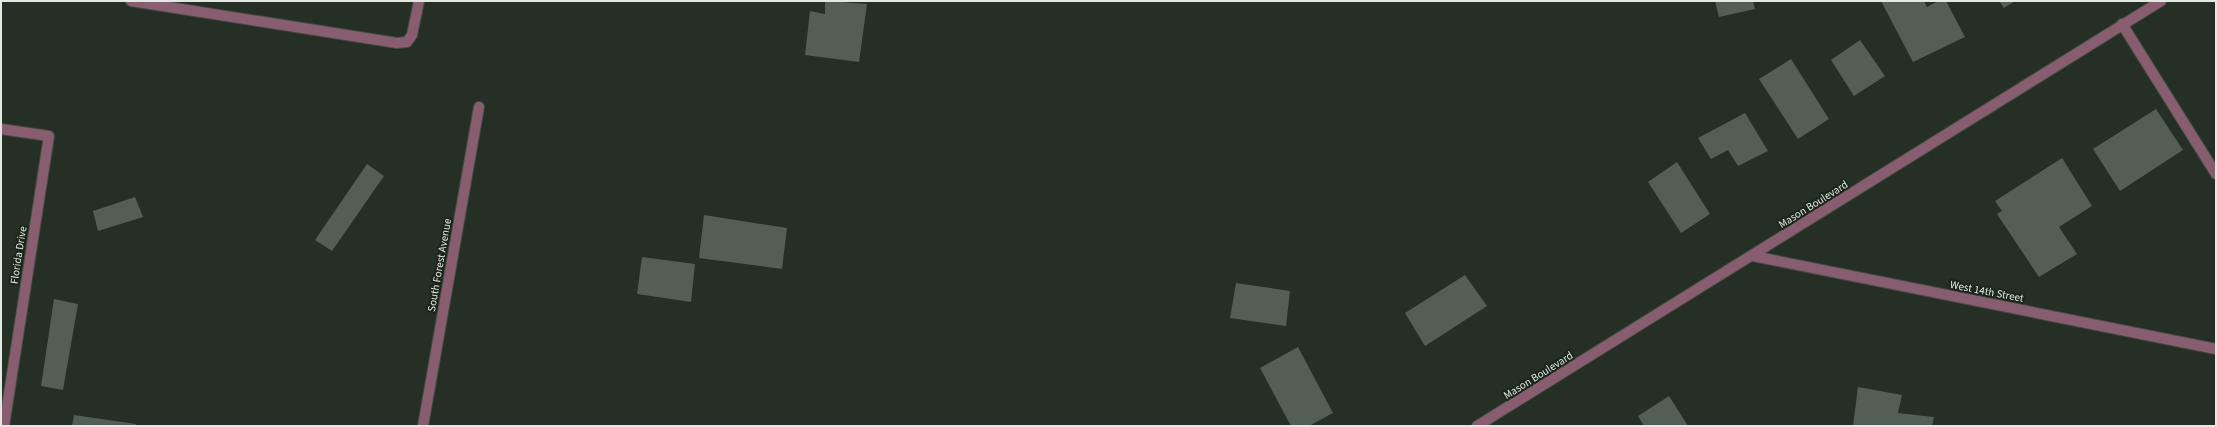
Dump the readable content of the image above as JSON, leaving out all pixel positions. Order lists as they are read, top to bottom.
{
  "streets": {
    "street": [
      "Mason Boulevard",
      "Florida Drive",
      "South Forest Avenue",
      "West 14th Street"
    ]
  },
  "crossings": [
    ["Mason Boulevard", "West 14th Street"]
  ]
}
